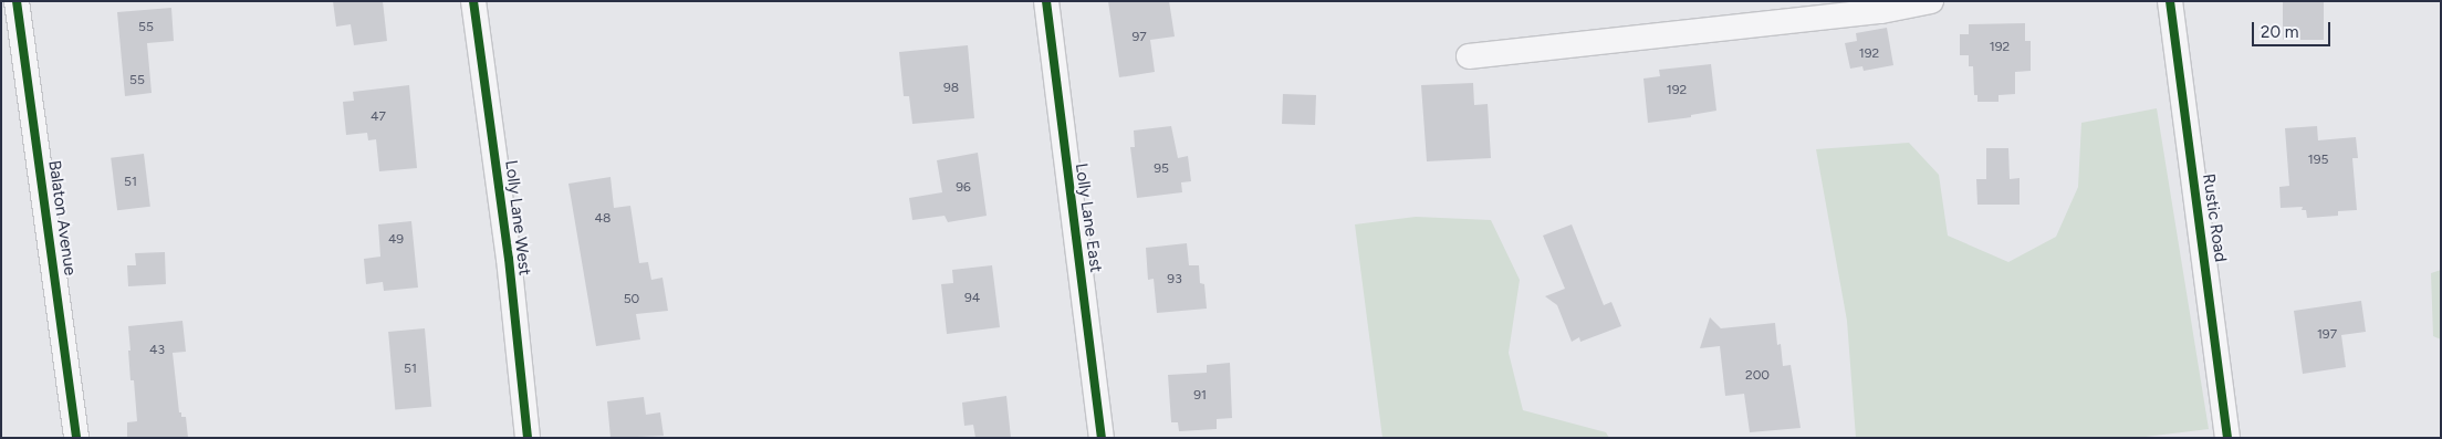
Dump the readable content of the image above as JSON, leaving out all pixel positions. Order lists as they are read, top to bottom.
{
  "streets": {
    "street": [
      "Balaton Avenue",
      "Lolly Lane West",
      "Lolly Lane East",
      "Rustic Road"
    ]
  },
  "house_numbers": [
    "55",
    "97",
    "192",
    "192",
    "55",
    "98",
    "192",
    "47",
    "195",
    "95",
    "51",
    "96",
    "48",
    "49",
    "93",
    "94",
    "50",
    "197",
    "43",
    "51",
    "200",
    "91"
  ],
  "scale_bar": "20 m"
}
